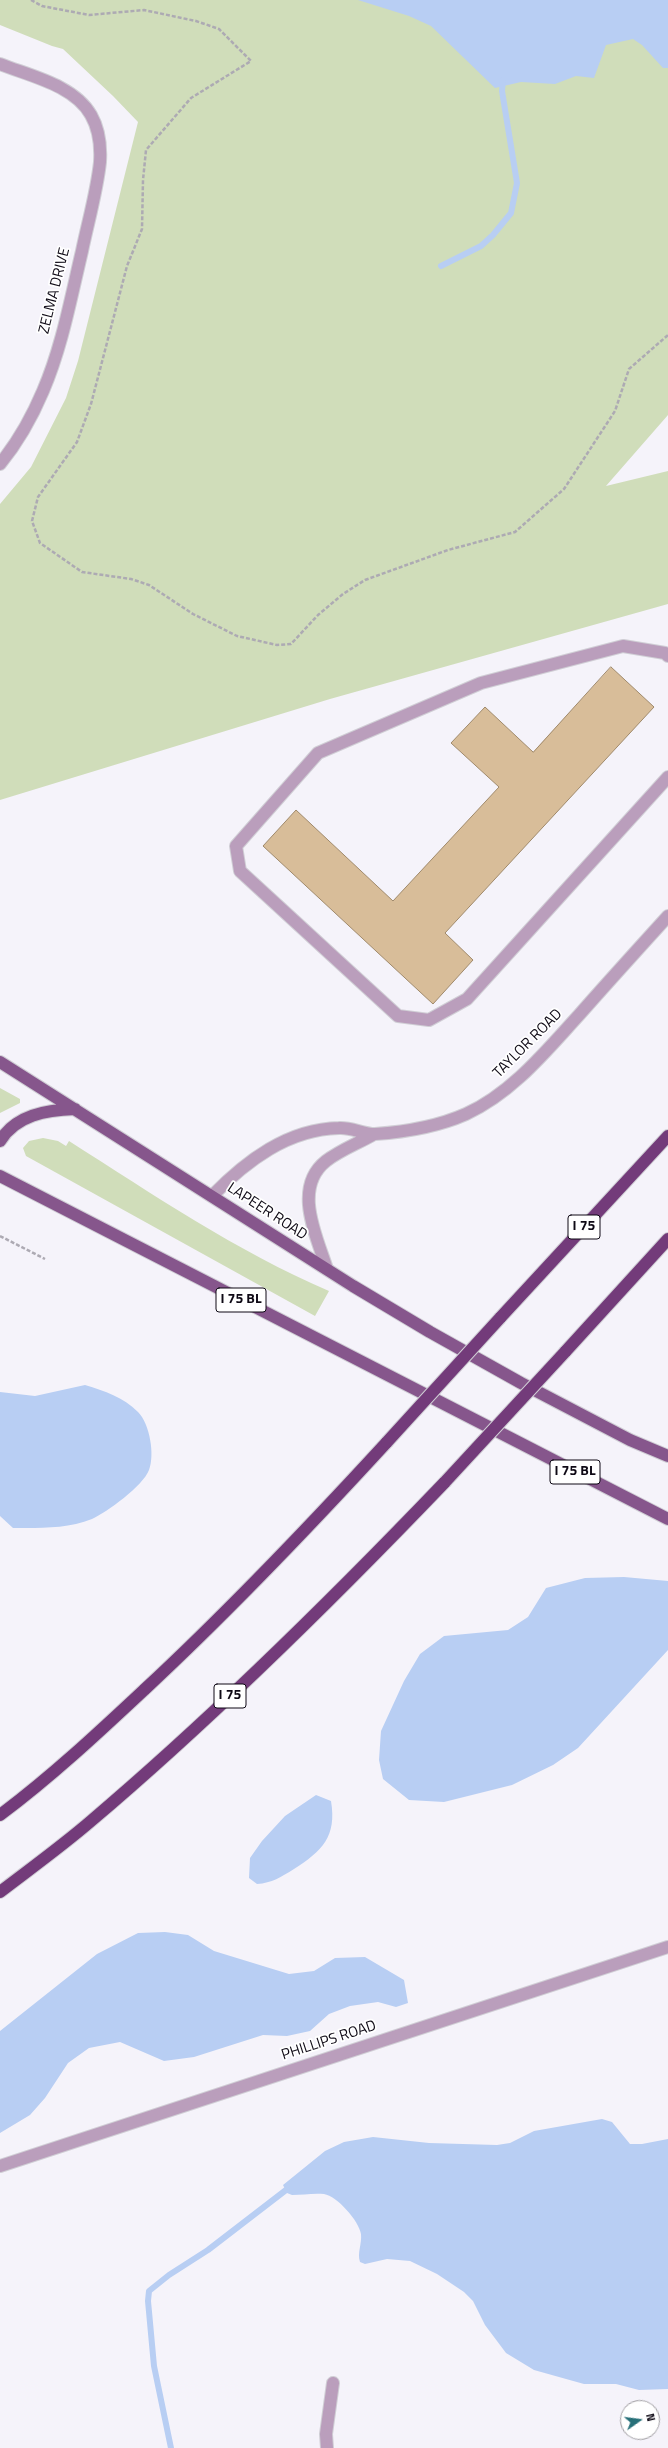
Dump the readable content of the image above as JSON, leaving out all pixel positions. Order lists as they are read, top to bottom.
{
  "streets": {
    "highway": ["I 75"],
    "main road": ["LAPEER ROAD", "I 75 BL"],
    "street": ["ZELMA DRIVE", "TAYLOR ROAD", "PHILLIPS ROAD"]
  },
  "crossings": [
    ["TAYLOR ROAD", "LAPEER ROAD"]
  ],
  "north": "right"
}
